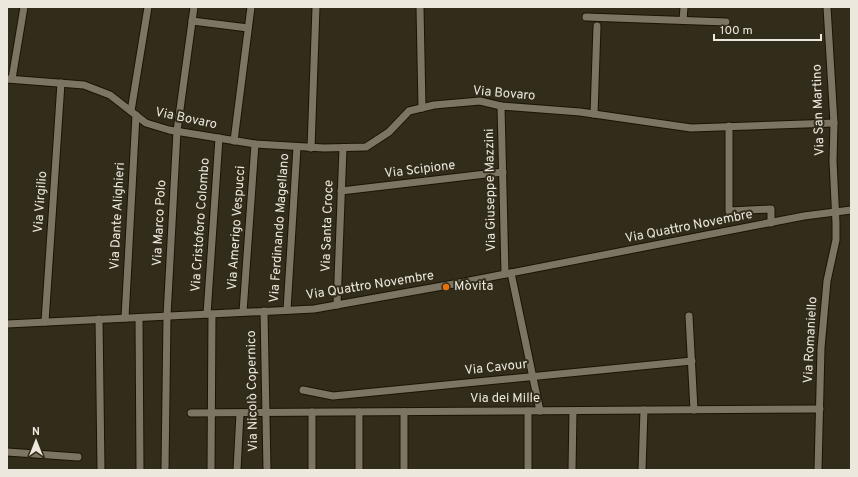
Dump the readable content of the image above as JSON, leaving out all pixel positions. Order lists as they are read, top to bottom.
{
  "streets": {
    "street": [
      "Via Bovaro",
      "Via San Martino",
      "Via Scipione",
      "Via Giuseppe Mazzini",
      "Via Virgilio",
      "Via Dante Alighieri",
      "Via Marco Polo",
      "Via Cristoforo Colombo",
      "Via Santa Croce",
      "Via Quattro Novembre",
      "Via Amerigo Vespucci",
      "Via Ferdinando Magellano",
      "Via Romaniello",
      "Via Cavour",
      "Via Nicolò Copernico",
      "Via dei Mille"
    ]
  },
  "crossings": [
    ["Via Bovaro", "Via San Martino"],
    ["Via Bovaro", "Via Giuseppe Mazzini"],
    ["Via Bovaro", "Via Virgilio"],
    ["Via Bovaro", "Via Dante Alighieri"],
    ["Via Bovaro", "Via Marco Polo"],
    ["Via Bovaro", "Via Cristoforo Colombo"],
    ["Via Bovaro", "Via Santa Croce"],
    ["Via Bovaro", "Via Amerigo Vespucci"],
    ["Via Bovaro", "Via Ferdinando Magellano"],
    ["Via San Martino", "Via Quattro Novembre"],
    ["Via San Martino", "Via Romaniello"],
    ["Via Scipione", "Via Giuseppe Mazzini"],
    ["Via Scipione", "Via Santa Croce"],
    ["Via Giuseppe Mazzini", "Via Quattro Novembre"],
    ["Via Giuseppe Mazzini", "Via Cavour"],
    ["Via Giuseppe Mazzini", "Via dei Mille"],
    ["Via Virgilio", "Via Quattro Novembre"],
    ["Via Dante Alighieri", "Via Quattro Novembre"],
    ["Via Marco Polo", "Via Quattro Novembre"],
    ["Via Cristoforo Colombo", "Via Quattro Novembre"],
    ["Via Cristoforo Colombo", "Via dei Mille"],
    ["Via Santa Croce", "Via Quattro Novembre"],
    ["Via Quattro Novembre", "Via Amerigo Vespucci"],
    ["Via Quattro Novembre", "Via Ferdinando Magellano"],
    ["Via Quattro Novembre", "Via Romaniello"],
    ["Via Quattro Novembre", "Via Nicolò Copernico"],
    ["Via Romaniello", "Via dei Mille"],
    ["Via Nicolò Copernico", "Via dei Mille"]
  ],
  "places": ["Mòvita"],
  "scale_bar": "100 m",
  "north": "top"
}
